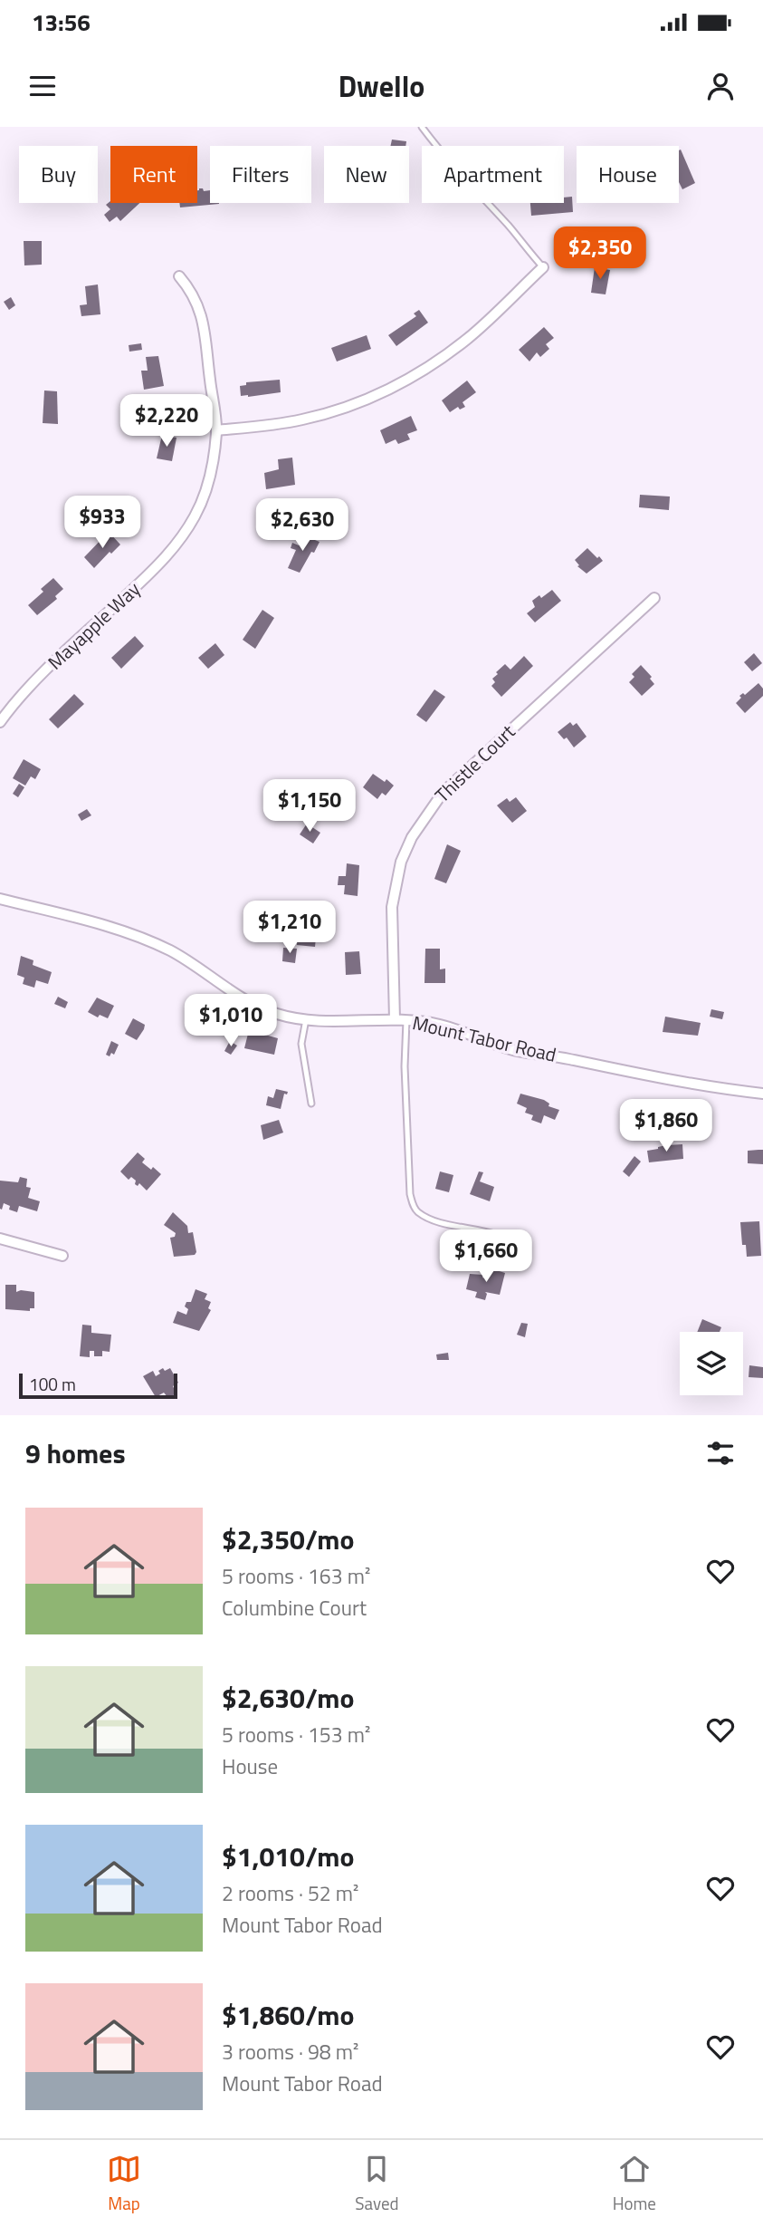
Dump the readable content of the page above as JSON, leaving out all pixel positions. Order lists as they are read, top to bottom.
{
  "streets": {
    "street": ["Mayapple Way", "Thistle Court", "Mount Tabor Road"]
  },
  "crossings": [
    ["Thistle Court", "Mount Tabor Road"]
  ],
  "scale_bar": "100 m",
  "page": {
    "status": "13:56",
    "header": "Dwello",
    "chip": [
      "Buy",
      "Rent",
      "Filters",
      "New",
      "Apartment",
      "House"
    ],
    "price": [
      "$2,350",
      "$2,220",
      "$933",
      "$2,630",
      "$1,150",
      "$1,210",
      "$1,010",
      "$1,860",
      "$1,660"
    ],
    "scale": "100 m",
    "heading": "9 homes",
    "list": [
      {
        "name": "$2,350/mo",
        "note": "5 rooms · 163 m² · Columbine Court"
      },
      {
        "name": "$2,630/mo",
        "note": "5 rooms · 153 m² · House"
      },
      {
        "name": "$1,010/mo",
        "note": "2 rooms · 52 m² · Mount Tabor Road"
      },
      {
        "name": "$1,860/mo",
        "note": "3 rooms · 98 m² · Mount Tabor Road"
      }
    ],
    "tabs": ["Map", "Saved", "Home"]
  }
}
